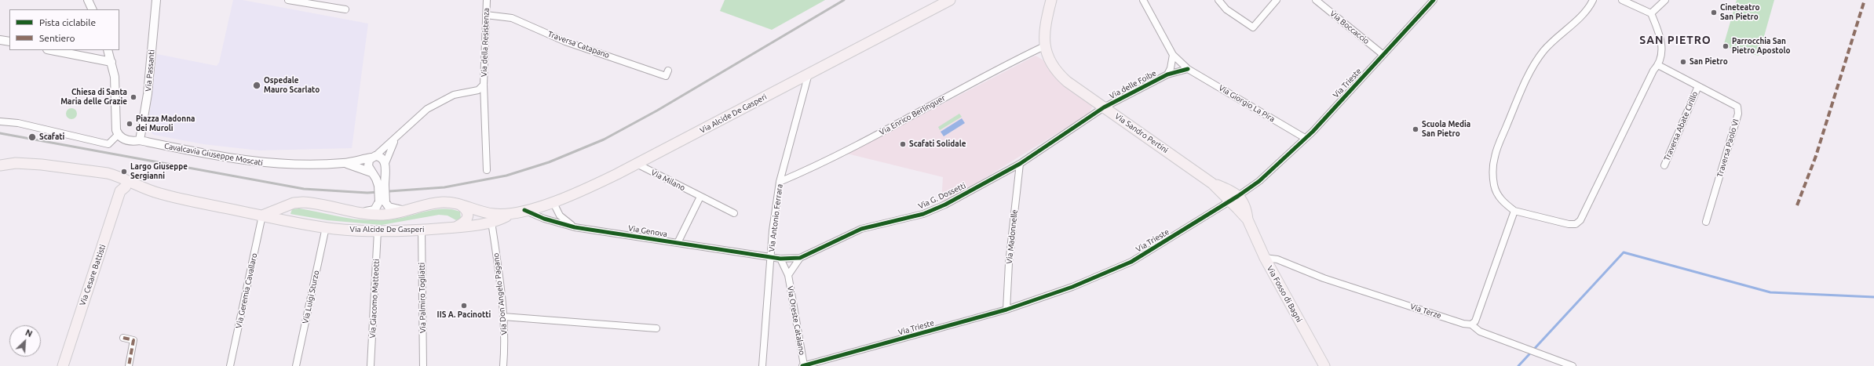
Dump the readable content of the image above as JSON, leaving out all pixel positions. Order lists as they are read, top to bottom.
{
  "streets": {
    "main road": [
      "Via Alcide De Gasperi",
      "Via Sandro Pertini",
      "Via Cesare Battisti",
      "Via Fosso di Bagni"
    ],
    "street": [
      "Via Boccaccio",
      "Via della Resistenza",
      "Traversa Catapano",
      "Via Passanti",
      "Via Trieste",
      "Via delle Foibe",
      "Via Giorgio La Pira",
      "Via Enrico Berlinguer",
      "Traversa Abate Cirillo",
      "Traversa Paolo VI",
      "Cavalcavia Giuseppe Moscati",
      "Via Milano",
      "Via G. Dossetti",
      "Via Antonio Ferrara",
      "Via Genova",
      "Via Madonnelle",
      "Via Geremia Cavallaro",
      "Via Don Angelo Pagano",
      "Via Luigi Sturzo",
      "Via Palmiro Togliatti",
      "Via Giacomo Matteotti",
      "Via Terze",
      "Via Oreste Catalano"
    ]
  },
  "crossings": [
    ["Via Boccaccio", "Via Trieste"],
    ["Via della Resistenza", "Traversa Catapano"],
    ["Via della Resistenza", "Cavalcavia Giuseppe Moscati"],
    ["Via Passanti", "Cavalcavia Giuseppe Moscati"],
    ["Via Trieste", "Via Giorgio La Pira"],
    ["Via Trieste", "Via Sandro Pertini"],
    ["Via Trieste", "Via Madonnelle"],
    ["Via Trieste", "Via Fosso di Bagni"],
    ["Via Trieste", "Via Oreste Catalano"],
    ["Via delle Foibe", "Via Sandro Pertini"],
    ["Via delle Foibe", "Via G. Dossetti"],
    ["Via Alcide De Gasperi", "Via Milano"],
    ["Via Alcide De Gasperi", "Via Antonio Ferrara"],
    ["Via Alcide De Gasperi", "Via Genova"],
    ["Via Alcide De Gasperi", "Via Cesare Battisti"],
    ["Via Alcide De Gasperi", "Via Geremia Cavallaro"],
    ["Via Alcide De Gasperi", "Via Don Angelo Pagano"],
    ["Via Alcide De Gasperi", "Via Luigi Sturzo"],
    ["Via Alcide De Gasperi", "Via Palmiro Togliatti"],
    ["Via Alcide De Gasperi", "Via Giacomo Matteotti"],
    ["Via Enrico Berlinguer", "Via Sandro Pertini"],
    ["Via Enrico Berlinguer", "Via Antonio Ferrara"],
    ["Traversa Abate Cirillo", "Traversa Paolo VI"],
    ["Via Sandro Pertini", "Via G. Dossetti"],
    ["Via Sandro Pertini", "Via Fosso di Bagni"],
    ["Via G. Dossetti", "Via Antonio Ferrara"],
    ["Via G. Dossetti", "Via Genova"],
    ["Via G. Dossetti", "Via Madonnelle"],
    ["Via G. Dossetti", "Via Oreste Catalano"],
    ["Via Antonio Ferrara", "Via Genova"],
    ["Via Fosso di Bagni", "Via Terze"]
  ],
  "districts": ["SAN PIETRO"],
  "places": [
    "Cineteatro San Pietro",
    "Parrocchia San Pietro Apostolo",
    "San Pietro",
    "Ospedale Mauro Scarlato",
    "Chiesa di Santa Maria delle Grazie",
    "Piazza Madonna dei Muroli",
    "Scuola Media San Pietro",
    "Scafati",
    "Scafati Solidale",
    "Largo Giuseppe Sergianni",
    "IIS A. Pacinotti"
  ],
  "legend": ["Pista ciclabile", "Sentiero"],
  "north": "top right"
}
